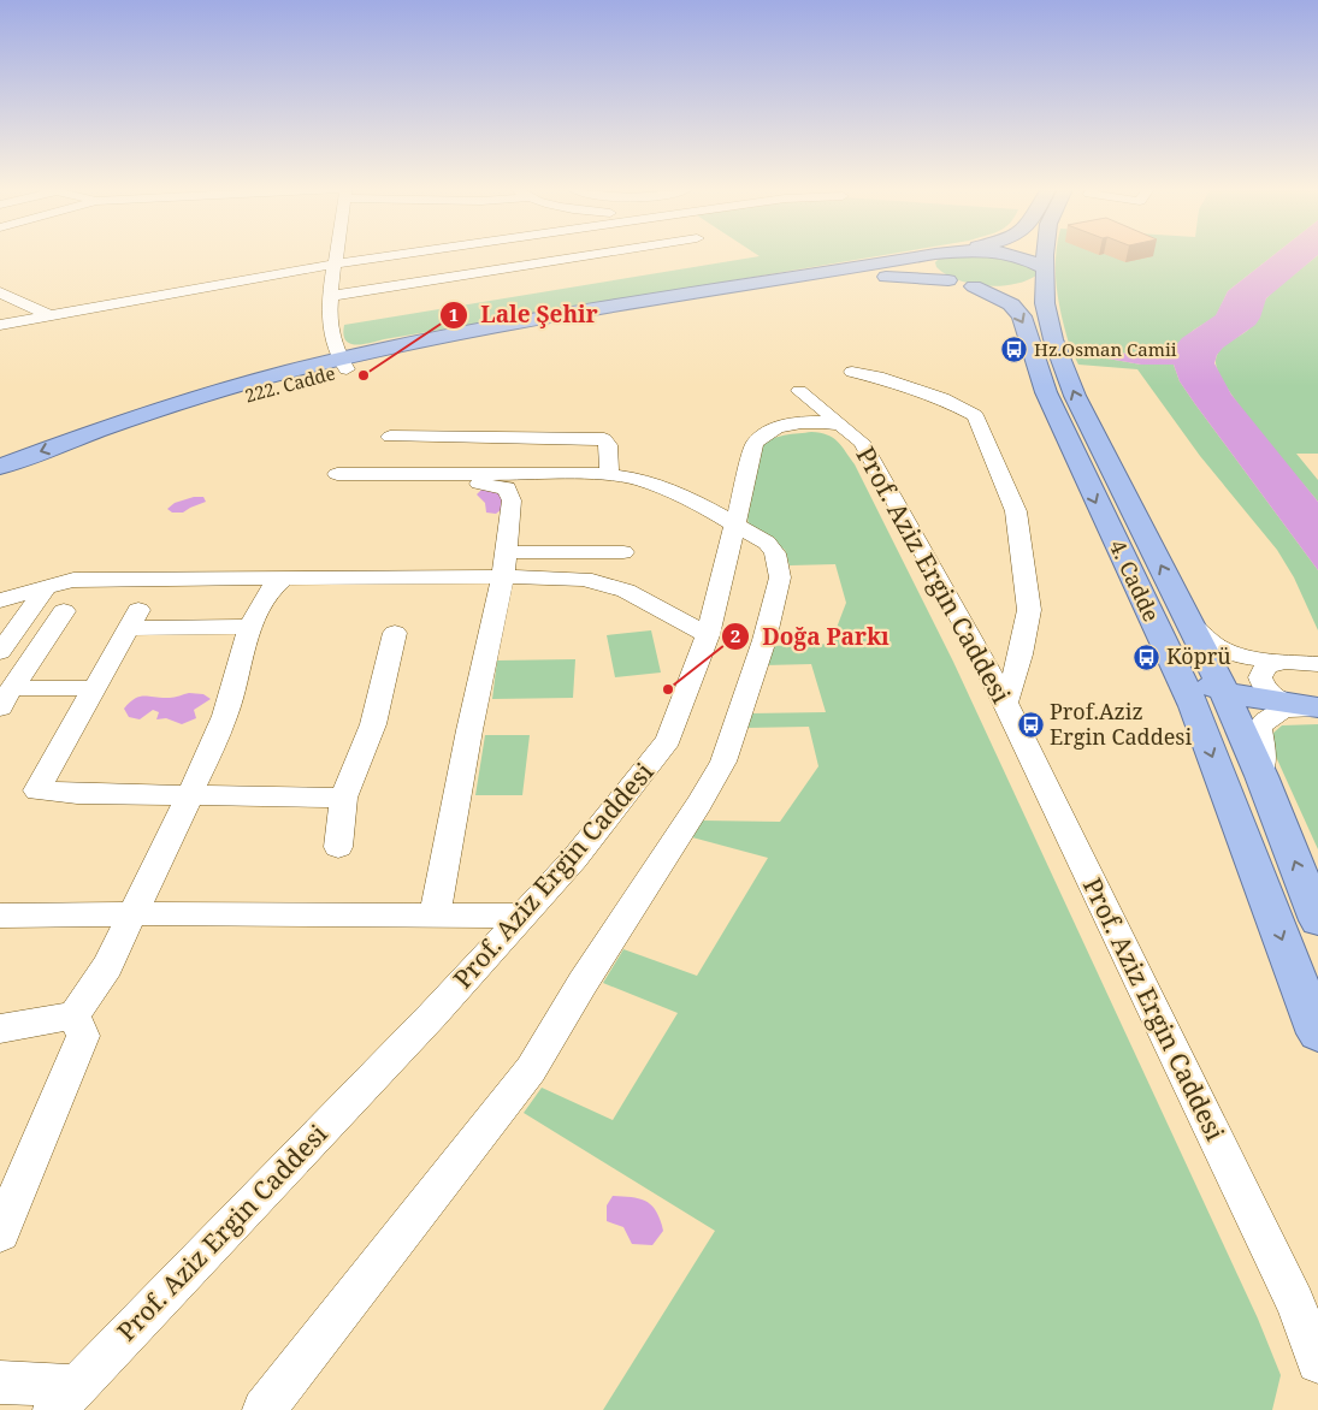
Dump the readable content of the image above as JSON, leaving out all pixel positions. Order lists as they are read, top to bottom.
{
  "streets": {
    "main road": ["222. Cadde", "4. Cadde"],
    "street": ["Prof. Aziz Ergin Caddesi"]
  },
  "crossings": [
    ["222. Cadde", "4. Cadde"]
  ],
  "places": {
    "bus stop": ["Hz.Osman Camii", "Köprü", "Prof.Aziz Ergin Caddesi"],
    "other": ["Lale Şehir", "Doğa Parkı"]
  }
}
